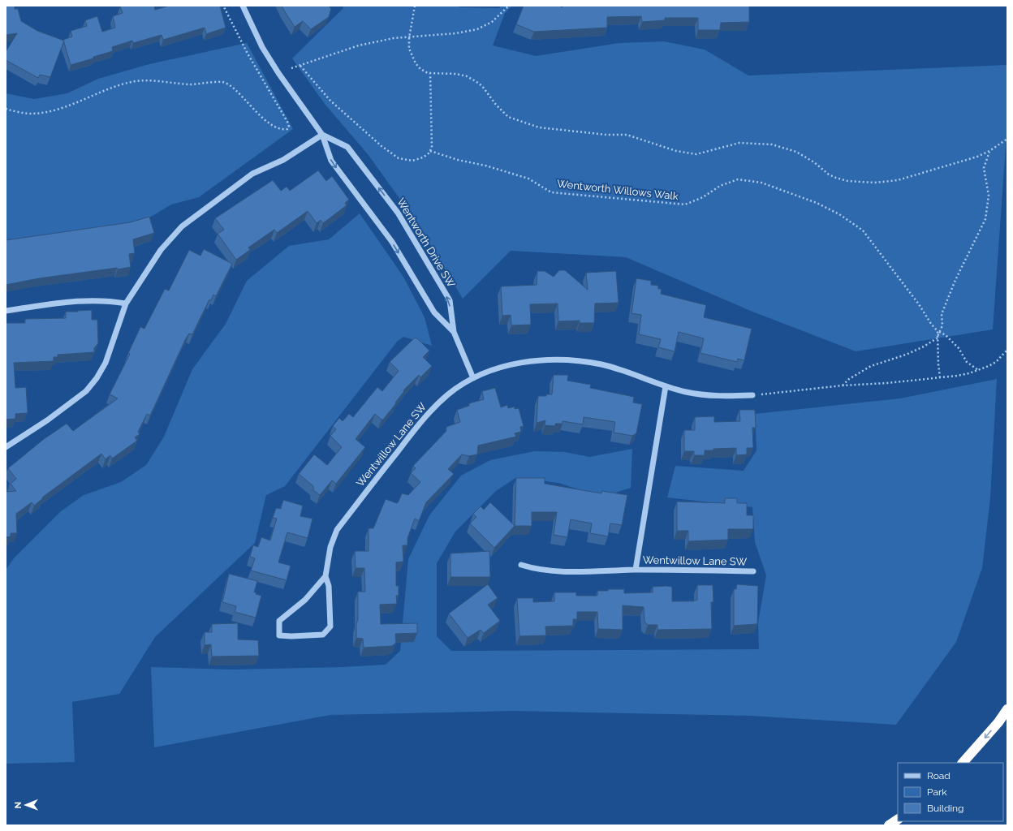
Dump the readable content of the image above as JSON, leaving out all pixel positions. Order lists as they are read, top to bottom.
{
  "streets": {
    "street": ["Wentworth Drive SW", "Wentwillow Lane SW"],
    "path": ["Wentworth Willows Walk"]
  },
  "crossings": [
    ["Wentworth Drive SW", "Wentwillow Lane SW"]
  ],
  "legend": ["Road", "Park", "Building"],
  "north": "left"
}
